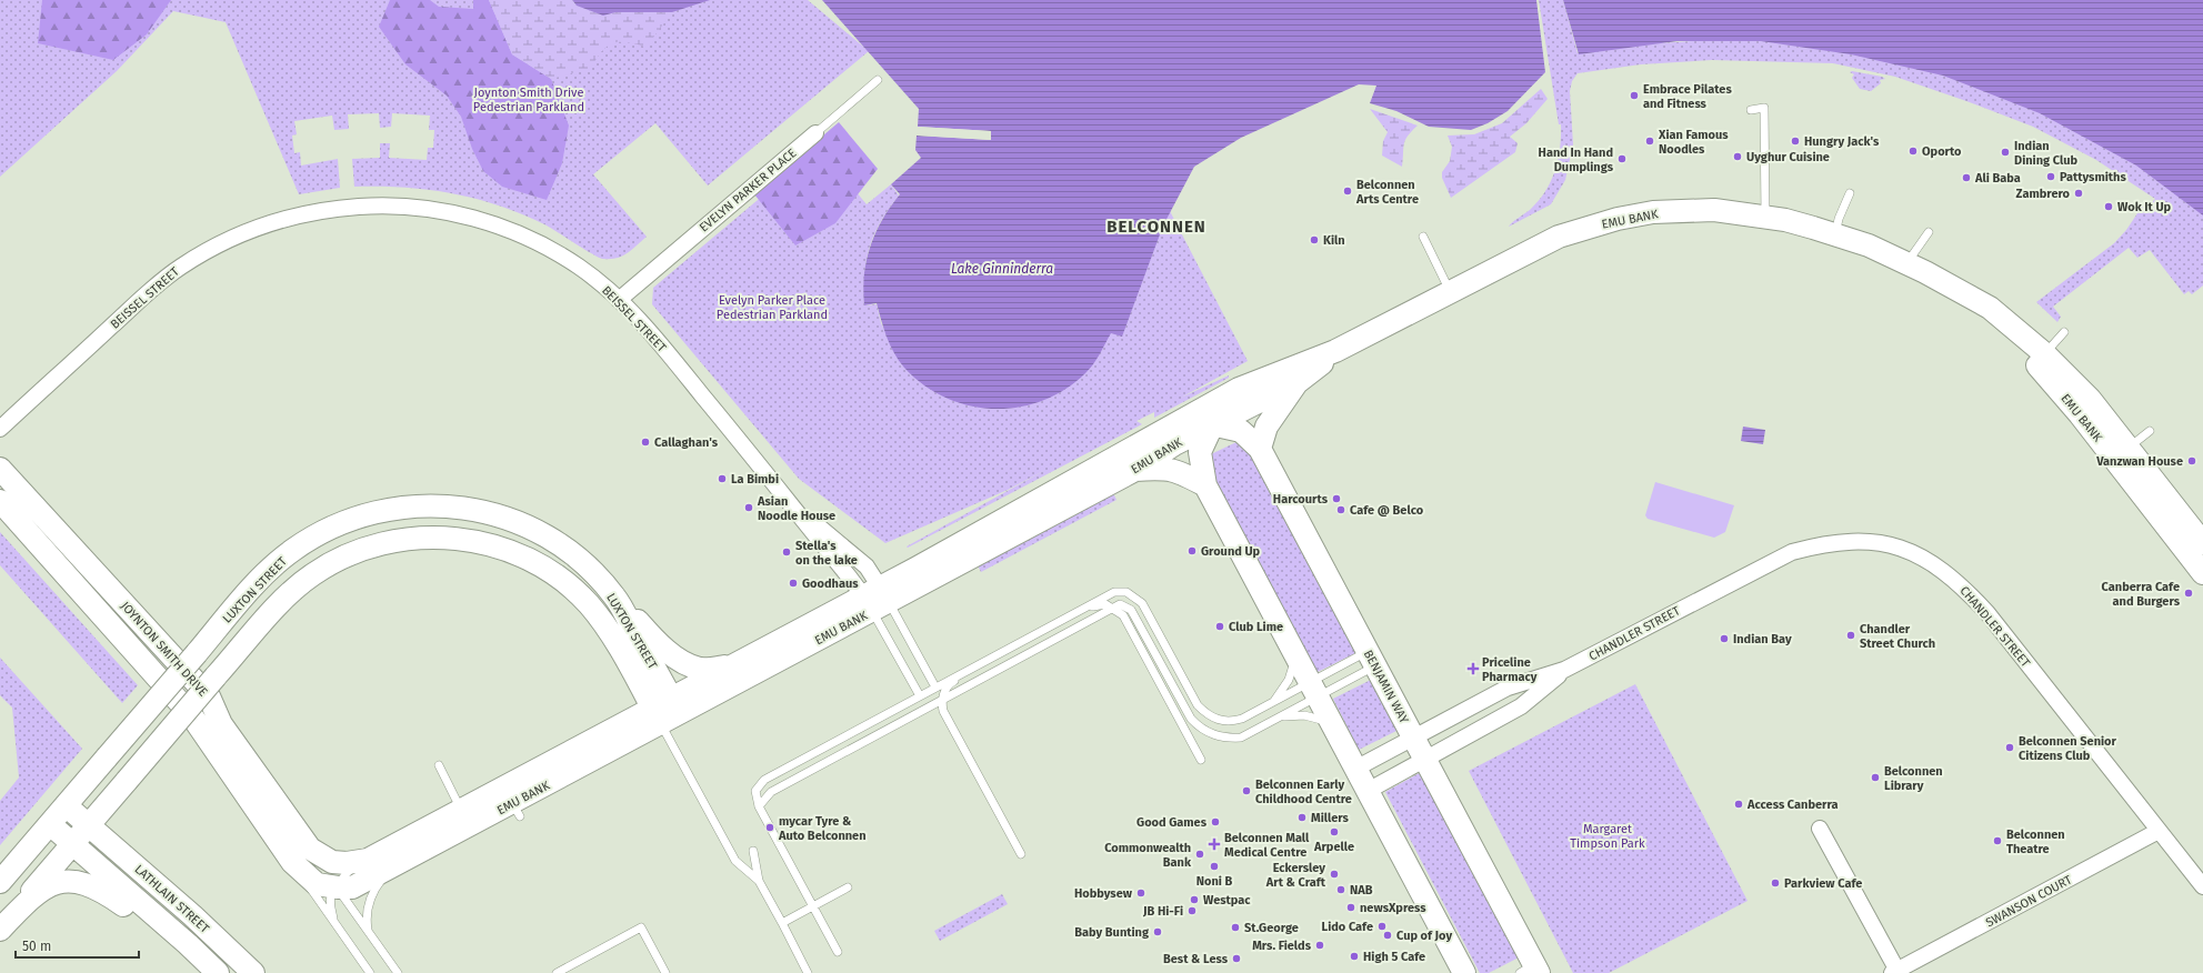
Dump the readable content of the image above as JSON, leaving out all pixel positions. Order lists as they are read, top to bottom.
{
  "streets": {
    "main road": [
      "EMU BANK",
      "LUXTON STREET",
      "JOYNTON SMITH DRIVE",
      "BENJAMIN WAY",
      "LATHLAIN STREET"
    ],
    "street": [
      "EVELYN PARKER PLACE",
      "BEISSEL STREET",
      "CHANDLER STREET",
      "SWANSON COURT"
    ]
  },
  "crossings": [
    ["EVELYN PARKER PLACE", "BEISSEL STREET"],
    ["EMU BANK", "BEISSEL STREET"],
    ["EMU BANK", "LUXTON STREET"],
    ["EMU BANK", "JOYNTON SMITH DRIVE"],
    ["EMU BANK", "BENJAMIN WAY"],
    ["LUXTON STREET", "LATHLAIN STREET"],
    ["CHANDLER STREET", "BENJAMIN WAY"],
    ["CHANDLER STREET", "SWANSON COURT"]
  ],
  "districts": ["BELCONNEN"],
  "water": ["Lake Ginninderra"],
  "parks": ["Joynton Smith Drive Pedestrian Parkland", "Evelyn Parker Place Pedestrian Parkland", "Margaret Timpson Park"],
  "places": {
    "other": [
      "Embrace Pilates and Fitness",
      "Xian Famous Noodles",
      "Hungry Jack's",
      "Oporto",
      "Indian Dining Club",
      "Uyghur Cuisine",
      "Hand In Hand Dumplings",
      "Pattysmiths",
      "Ali Baba",
      "Belconnen Arts Centre",
      "Zambrero",
      "Wok It Up",
      "Kiln",
      "Callaghan's",
      "Vanzwan House",
      "La Bimbi",
      "Harcourts",
      "Asian Noodle House",
      "Cafe @ Belco",
      "Ground Up",
      "Stella's on the lake",
      "Goodhaus",
      "Canberra Cafe and Burgers",
      "Club Lime",
      "Chandler Street Church",
      "Indian Bay",
      "Belconnen Senior Citizens Club",
      "Belconnen Library",
      "Belconnen Early Childhood Centre",
      "Access Canberra",
      "Millers",
      "Good Games",
      "mycar Tyre & Auto Belconnen",
      "Arpelle",
      "Belconnen Theatre",
      "Commonwealth Bank",
      "Noni B",
      "Eckersley Art & Craft",
      "Parkview Cafe",
      "NAB",
      "Hobbysew",
      "Westpac",
      "newsXpress",
      "JB Hi-Fi",
      "Lido Cafe",
      "St.George",
      "Baby Bunting",
      "Cup of Joy",
      "Mrs. Fields",
      "High 5 Cafe",
      "Best & Less"
    ],
    "health": ["Priceline Pharmacy", "Belconnen Mall Medical Centre"]
  },
  "scale_bar": "50 m"
}
